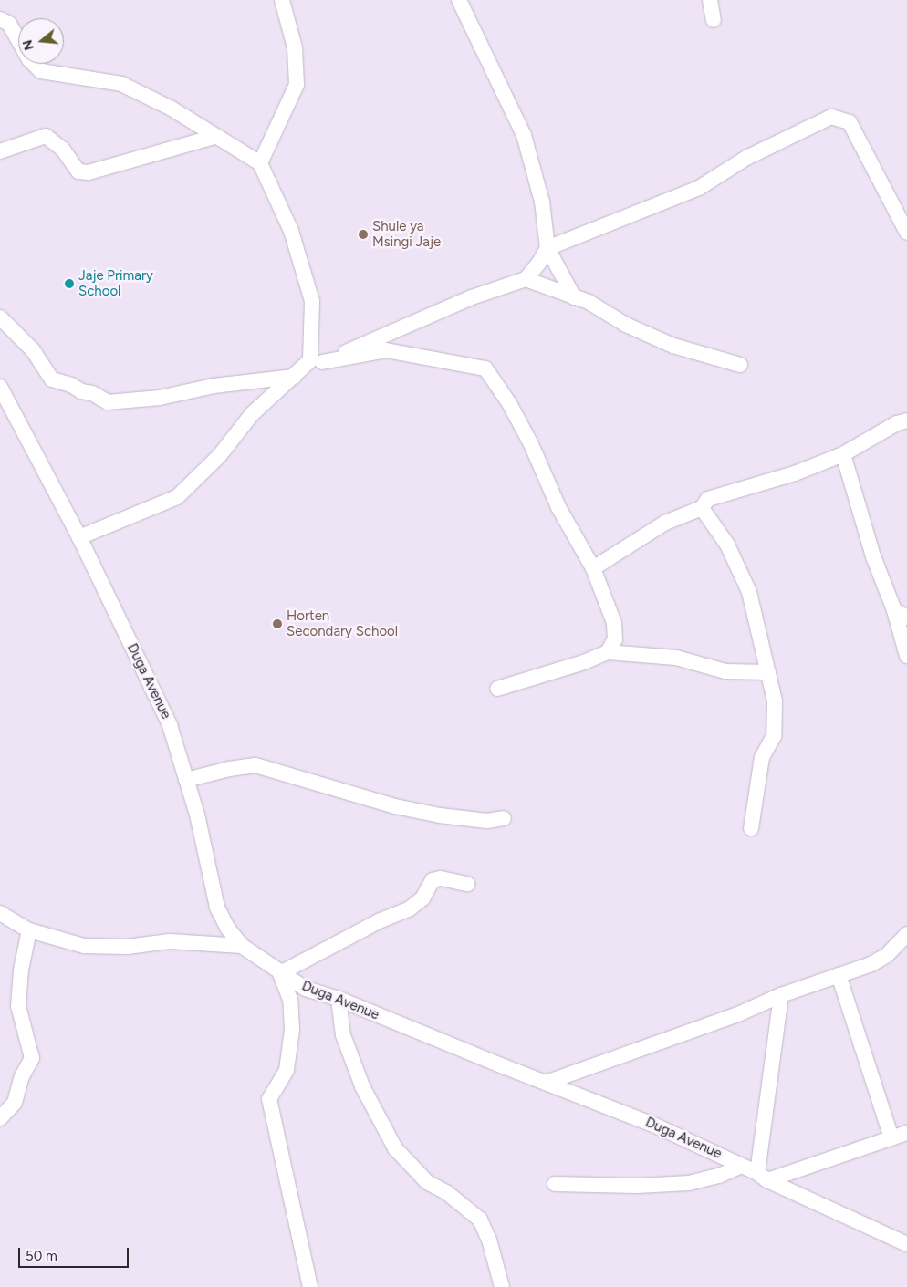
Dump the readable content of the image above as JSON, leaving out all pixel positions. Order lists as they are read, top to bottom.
{
  "streets": {
    "street": ["Duga Avenue"]
  },
  "places": ["Shule ya Msingi Jaje", "Jaje Primary School", "Horten Secondary School"],
  "scale_bar": "50 m",
  "north": "left"
}
